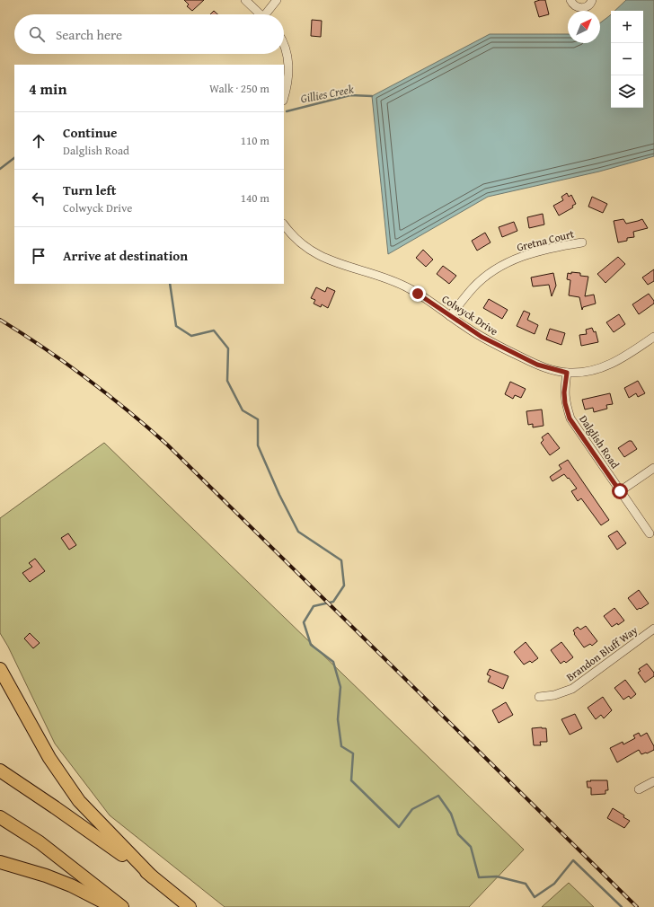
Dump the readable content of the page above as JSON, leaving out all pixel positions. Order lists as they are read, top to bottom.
{
  "streets": {
    "street": [
      "Gretna Court",
      "Colwyck Drive",
      "Dalglish Road",
      "Brandon Bluff Way"
    ]
  },
  "crossings": [
    ["Gretna Court", "Colwyck Drive"],
    ["Colwyck Drive", "Dalglish Road"]
  ],
  "water": ["Gillies Creek"],
  "north": "top right",
  "page": {
    "map_buttons": ["+", "−"],
    "search": "Search here",
    "heading": ["4 min", "Walk · 250 m"],
    "list": [
      ["Continue", "Dalglish Road", "110 m"],
      ["Turn left", "Colwyck Drive", "140 m"],
      "Arrive at destination"
    ]
  }
}
